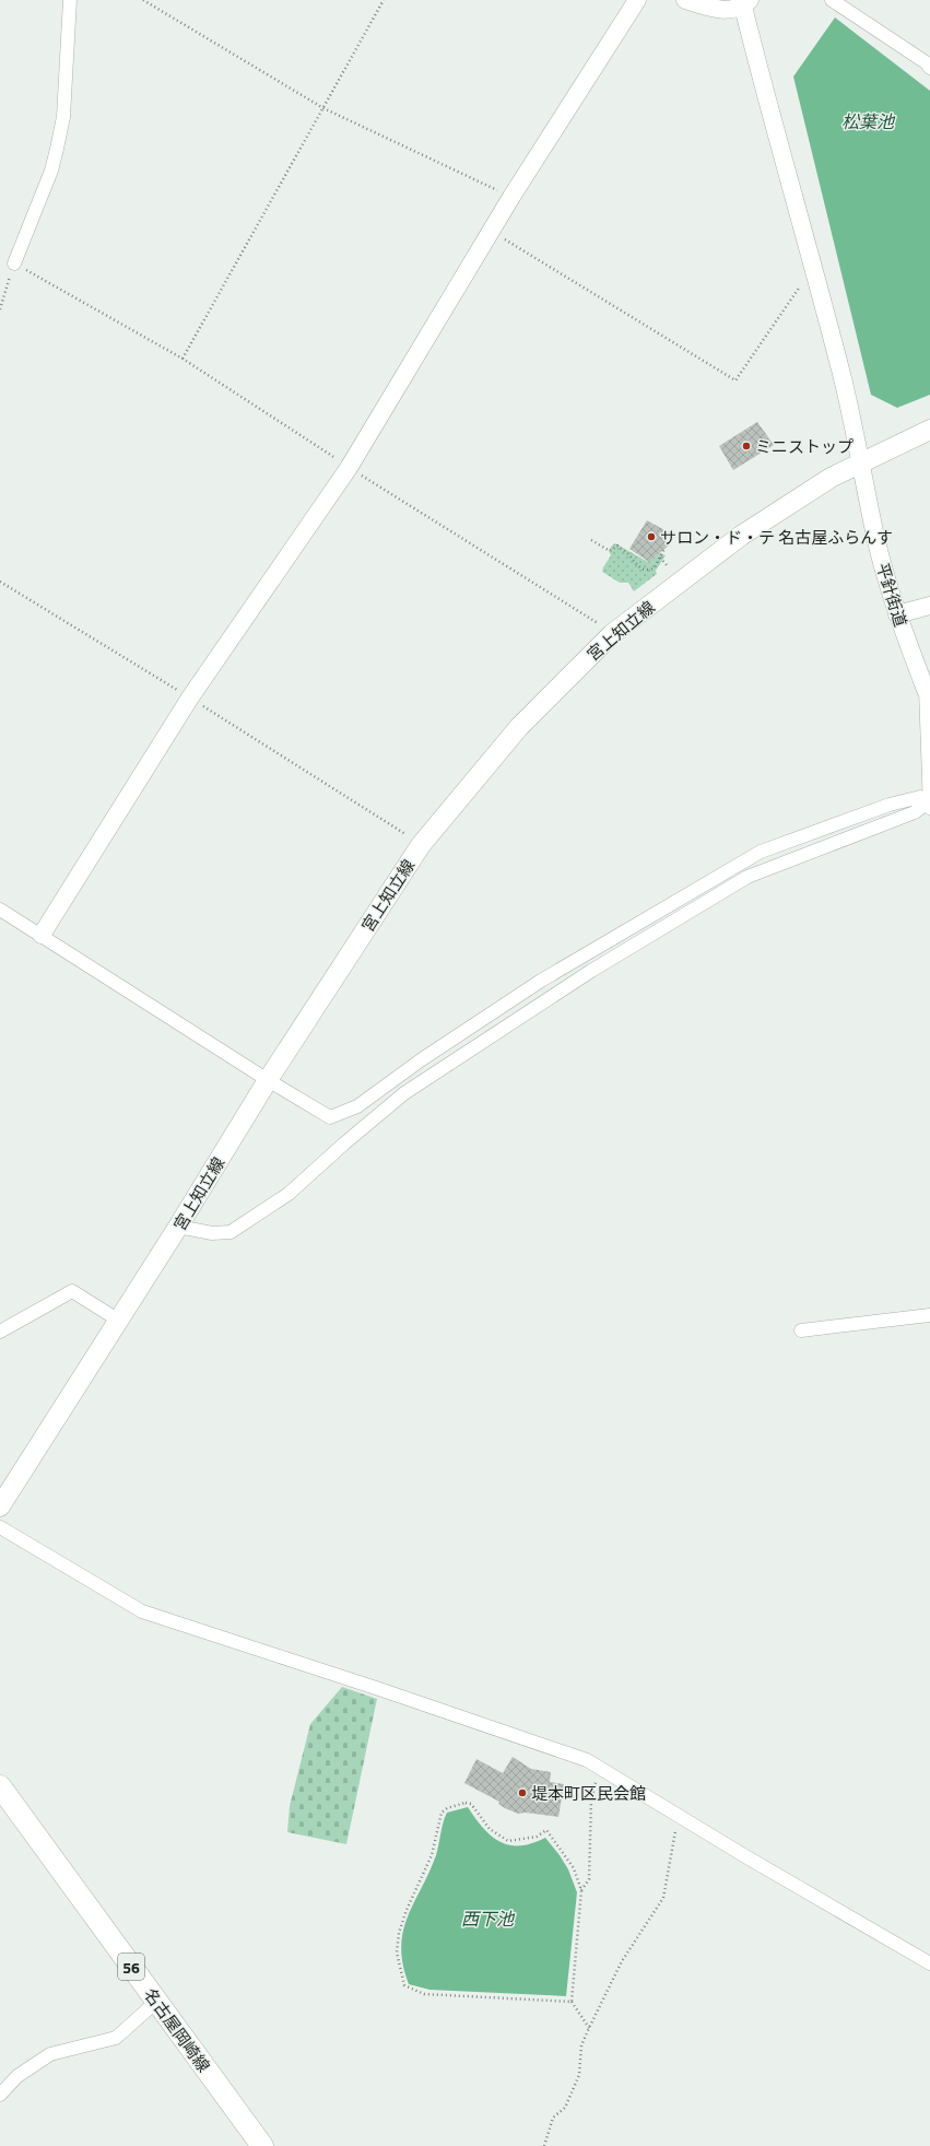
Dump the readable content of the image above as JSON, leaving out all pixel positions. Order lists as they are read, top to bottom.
{
  "streets": {
    "main road": ["宮上知立線", "56", "名古屋岡崎線"],
    "street": ["平針街道"]
  },
  "crossings": [
    ["平針街道", "宮上知立線"]
  ],
  "water": ["松葉池", "西下池"],
  "places": ["ミニストップ", "サロン・ド・テ 名古屋ふらんす", "堤本町区民会館"]
}
